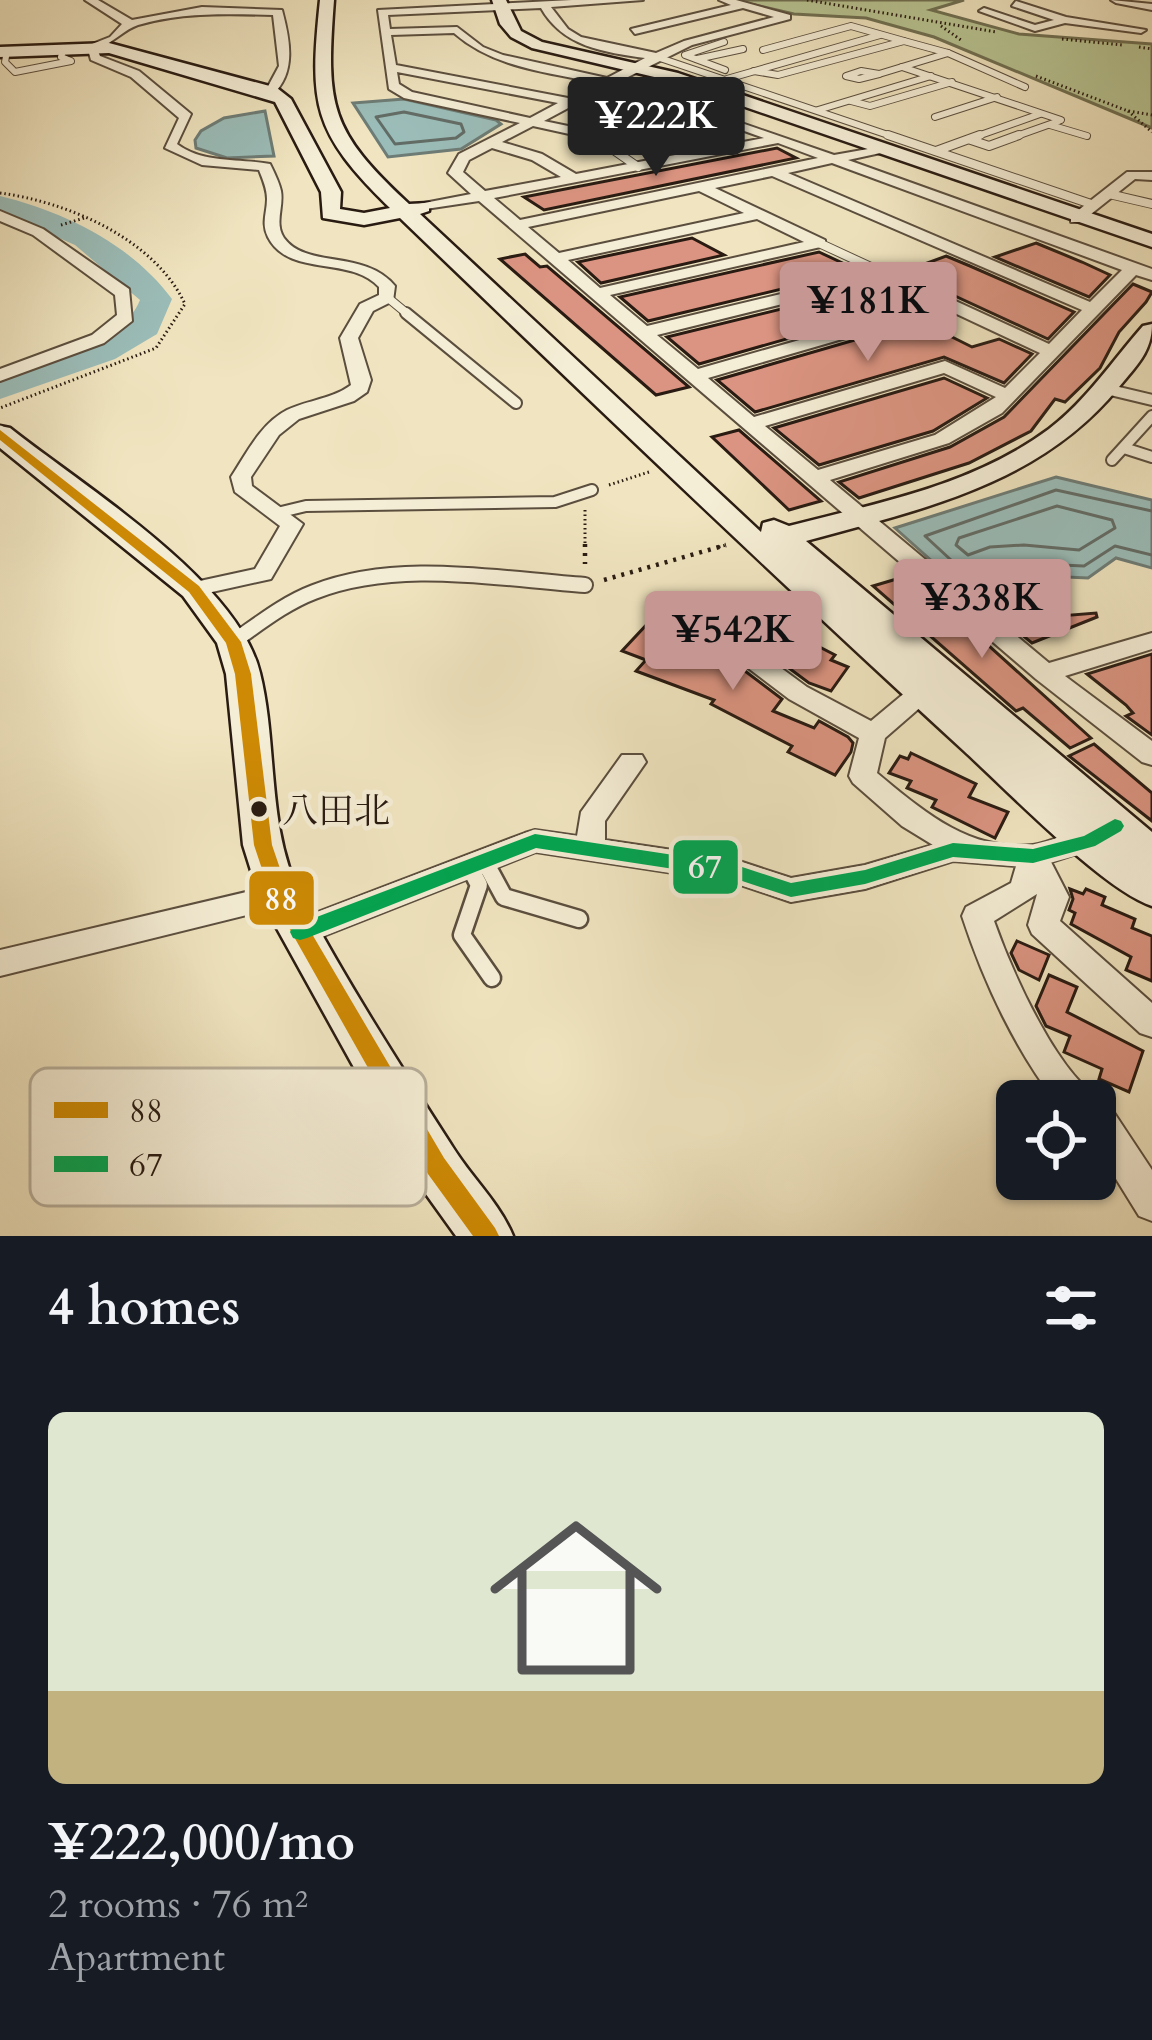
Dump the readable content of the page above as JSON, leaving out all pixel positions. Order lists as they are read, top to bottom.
{
  "places": ["八田北"],
  "lines": ["transit line 88", "transit line 67"],
  "legend": ["88", "67"],
  "page": {
    "price": [
      "¥222K",
      "¥181K",
      "¥338K",
      "¥542K"
    ],
    "heading": "4 homes",
    "list": [
      {
        "name": "¥222,000/mo",
        "note": "2 rooms · 76 m² · Apartment"
      }
    ]
  }
}
